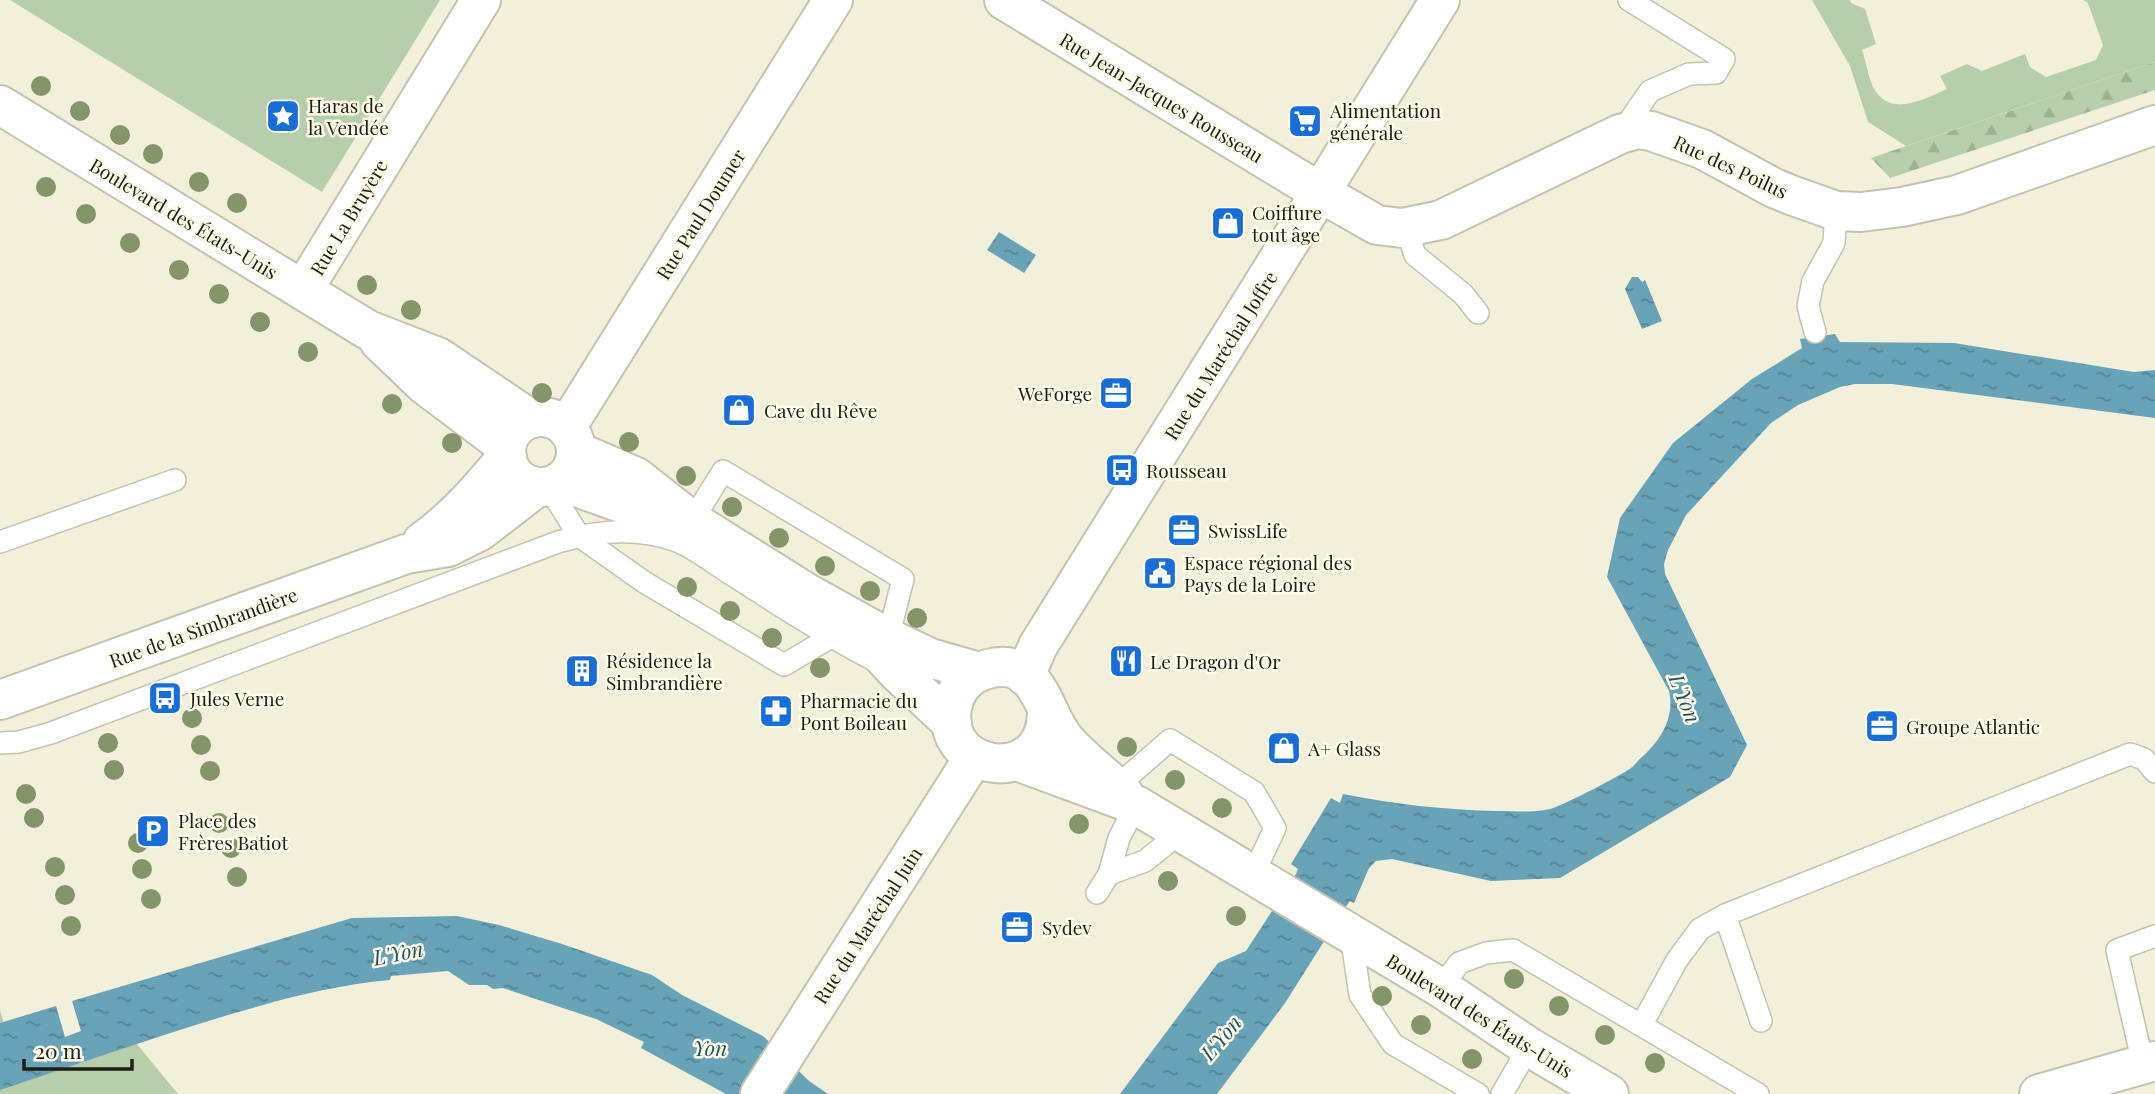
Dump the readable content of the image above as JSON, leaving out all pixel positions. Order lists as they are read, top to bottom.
{
  "streets": {
    "street": [
      "Rue Jean-Jacques Rousseau",
      "Rue des Poilus",
      "Rue Paul Doumer",
      "Rue La Bruyère",
      "Boulevard des États-Unis",
      "Rue du Maréchal Joffre",
      "Rue de la Simbrandière",
      "Rue du Maréchal Juin"
    ]
  },
  "crossings": [
    ["Rue Jean-Jacques Rousseau", "Rue des Poilus"],
    ["Rue Jean-Jacques Rousseau", "Rue du Maréchal Joffre"],
    ["Rue des Poilus", "Rue du Maréchal Joffre"],
    ["Rue Paul Doumer", "Boulevard des États-Unis"],
    ["Rue Paul Doumer", "Rue de la Simbrandière"],
    ["Rue La Bruyère", "Boulevard des États-Unis"],
    ["Boulevard des États-Unis", "Rue du Maréchal Joffre"],
    ["Boulevard des États-Unis", "Rue de la Simbrandière"],
    ["Boulevard des États-Unis", "Rue du Maréchal Juin"],
    ["Rue du Maréchal Joffre", "Rue du Maréchal Juin"]
  ],
  "water": ["L'Yon", "Yon"],
  "places": {
    "place": ["Haras de la Vendée"],
    "supermarket": ["Alimentation générale"],
    "shop": ["Coiffure tout âge", "Cave du Rêve", "A+ Glass"],
    "office": [
      "WeForge",
      "SwissLife",
      "Groupe Atlantic",
      "Sydev"
    ],
    "bus stop": ["Rousseau", "Jules Verne"],
    "public building": ["Espace régional des Pays de la Loire"],
    "restaurant": ["Le Dragon d'Or"],
    "building": ["Résidence la Simbrandière"],
    "pharmacy": ["Pharmacie du Pont Boileau"],
    "parking": ["Place des Frères Batiot"]
  },
  "scale_bar": "20 m"
}
